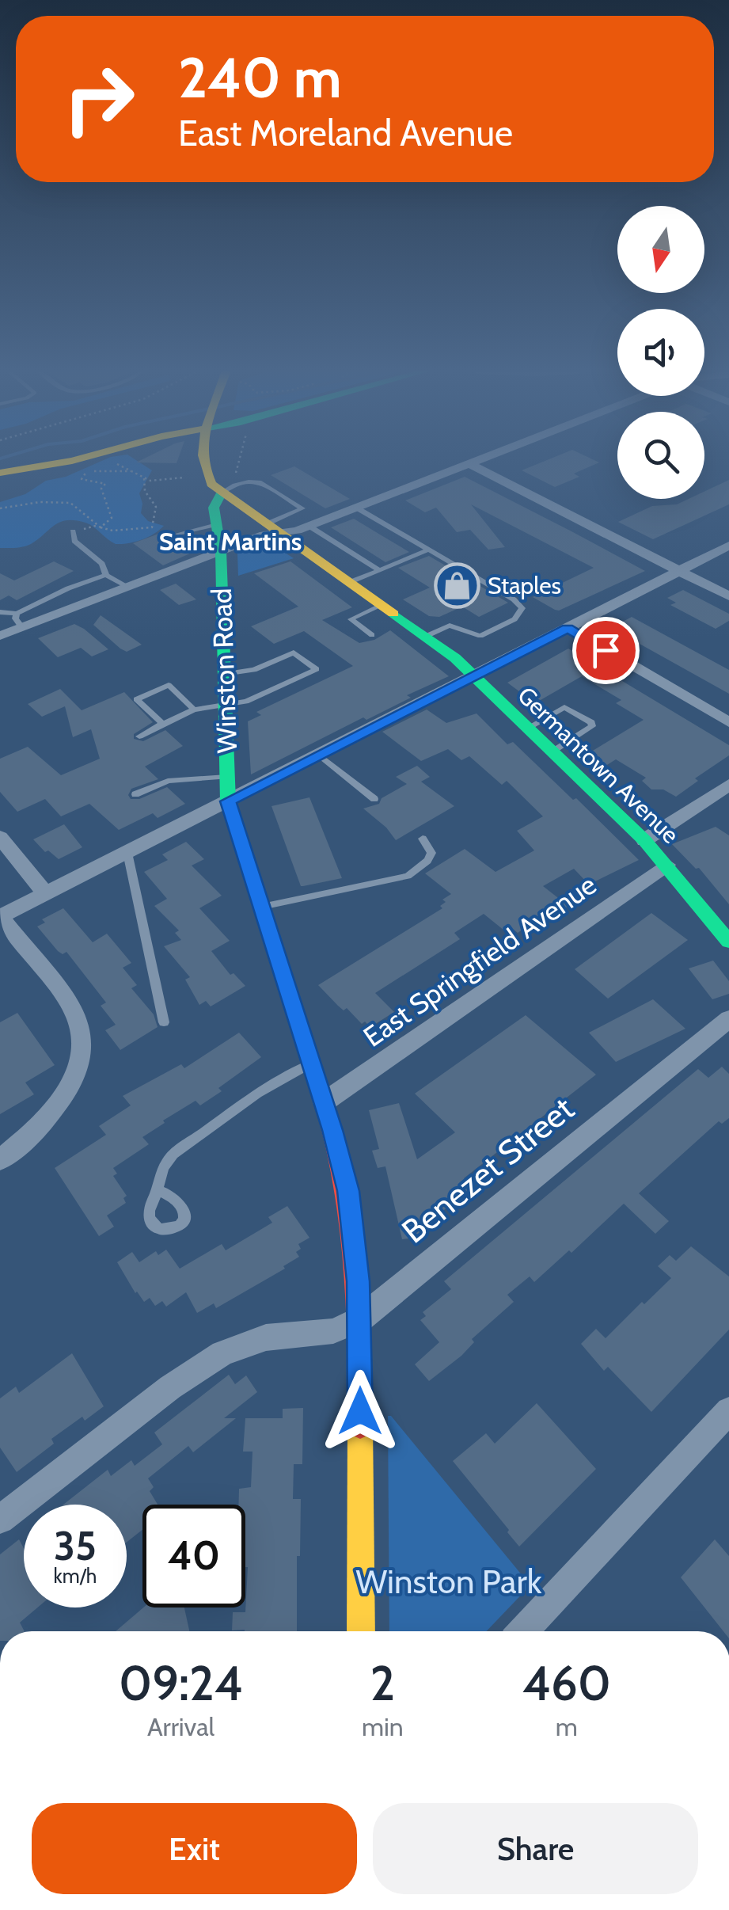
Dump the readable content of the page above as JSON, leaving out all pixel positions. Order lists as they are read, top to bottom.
{
  "streets": {
    "main road": ["Winston Road", "Germantown Avenue"],
    "street": ["East Springfield Avenue", "Benezet Street"]
  },
  "crossings": [
    ["Winston Road", "Germantown Avenue"],
    ["Winston Road", "East Springfield Avenue"],
    ["Winston Road", "Benezet Street"],
    ["Germantown Avenue", "East Springfield Avenue"]
  ],
  "districts": ["Saint Martins"],
  "parks": ["Winston Park"],
  "places": {
    "shop": ["Staples"]
  },
  "north": "bottom",
  "page": {
    "turn": ["240 m", "East Moreland Avenue"],
    "speed": "35 km/h",
    "limit": "40",
    "eta": [
      "09:24",
      "Arrival",
      "2",
      "min",
      "460",
      "m"
    ],
    "buttons": ["Exit", "Share"]
  }
}
